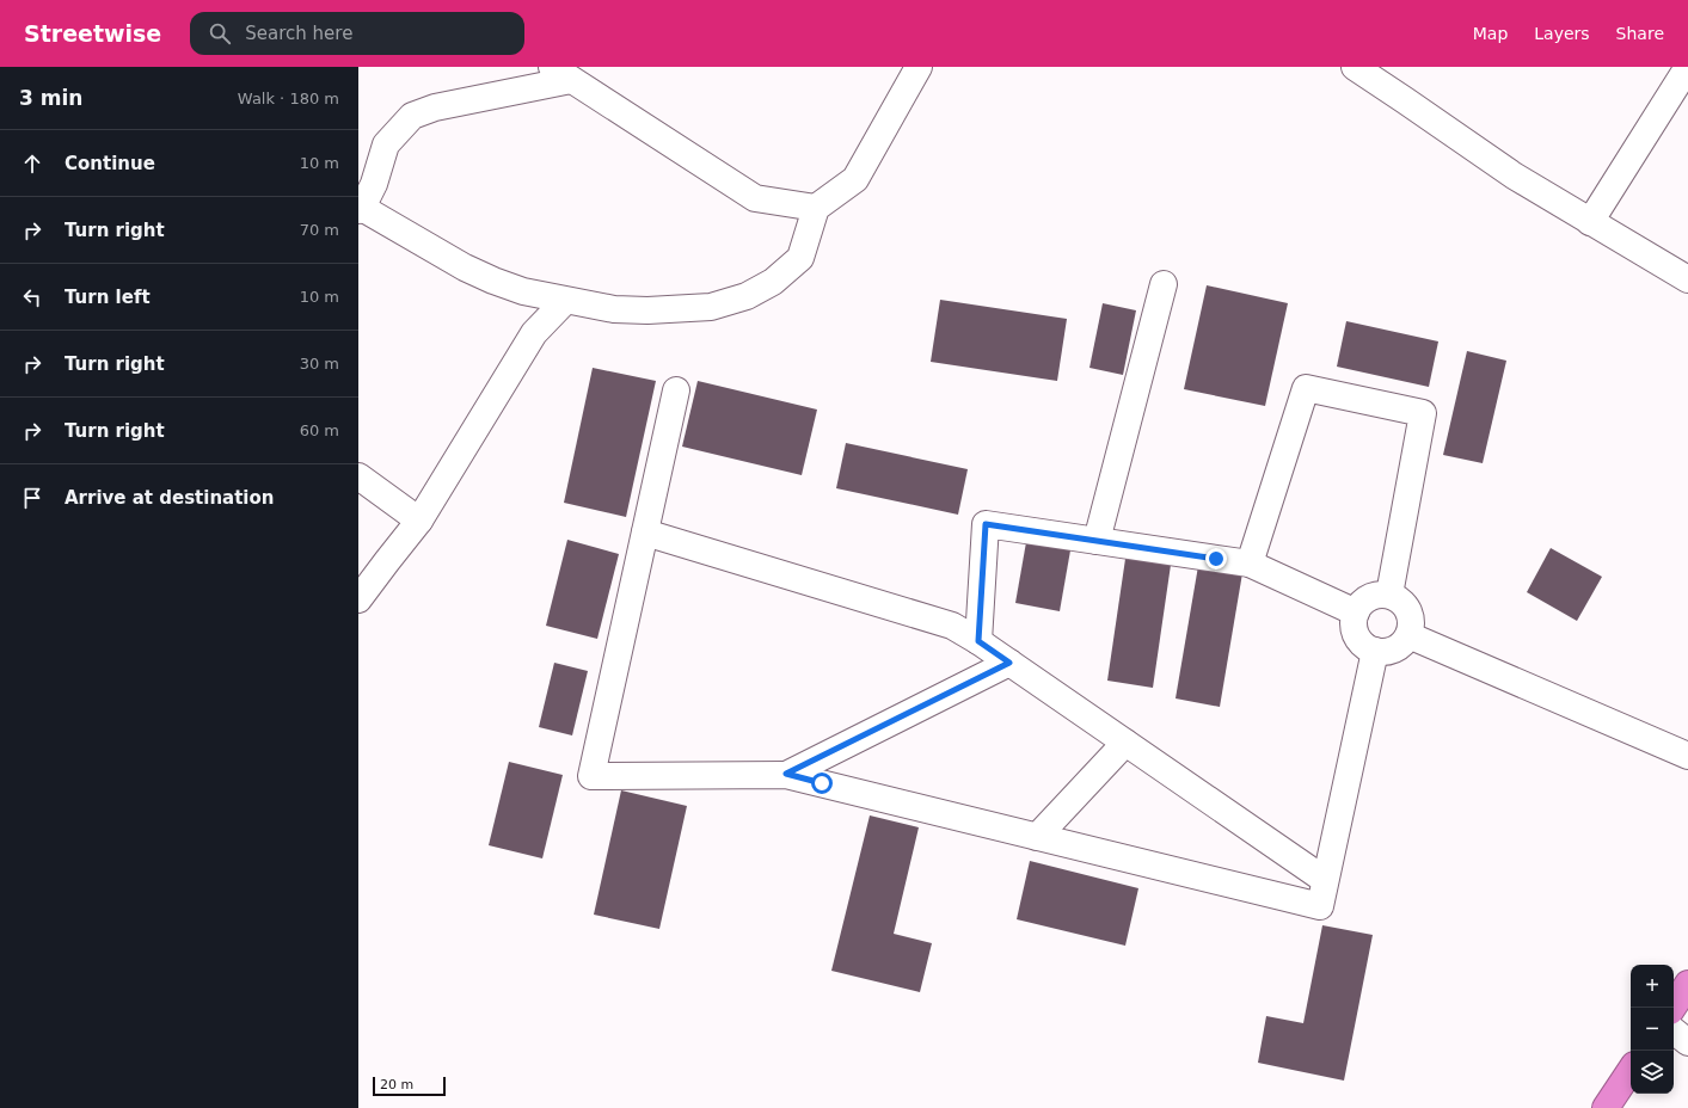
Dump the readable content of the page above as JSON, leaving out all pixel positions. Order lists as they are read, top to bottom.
{
  "scale_bar": "20 m",
  "page": {
    "header": "Streetwise",
    "search": "Search here",
    "nav": ["Map", "Layers", "Share"],
    "heading": ["3 min", "Walk · 180 m"],
    "list": [
      ["Continue", "10 m"],
      ["Turn right", "70 m"],
      ["Turn left", "10 m"],
      ["Turn right", "30 m"],
      ["Turn right", "60 m"],
      "Arrive at destination"
    ],
    "map_buttons": ["+", "−"],
    "scale": "20 m"
  }
}
